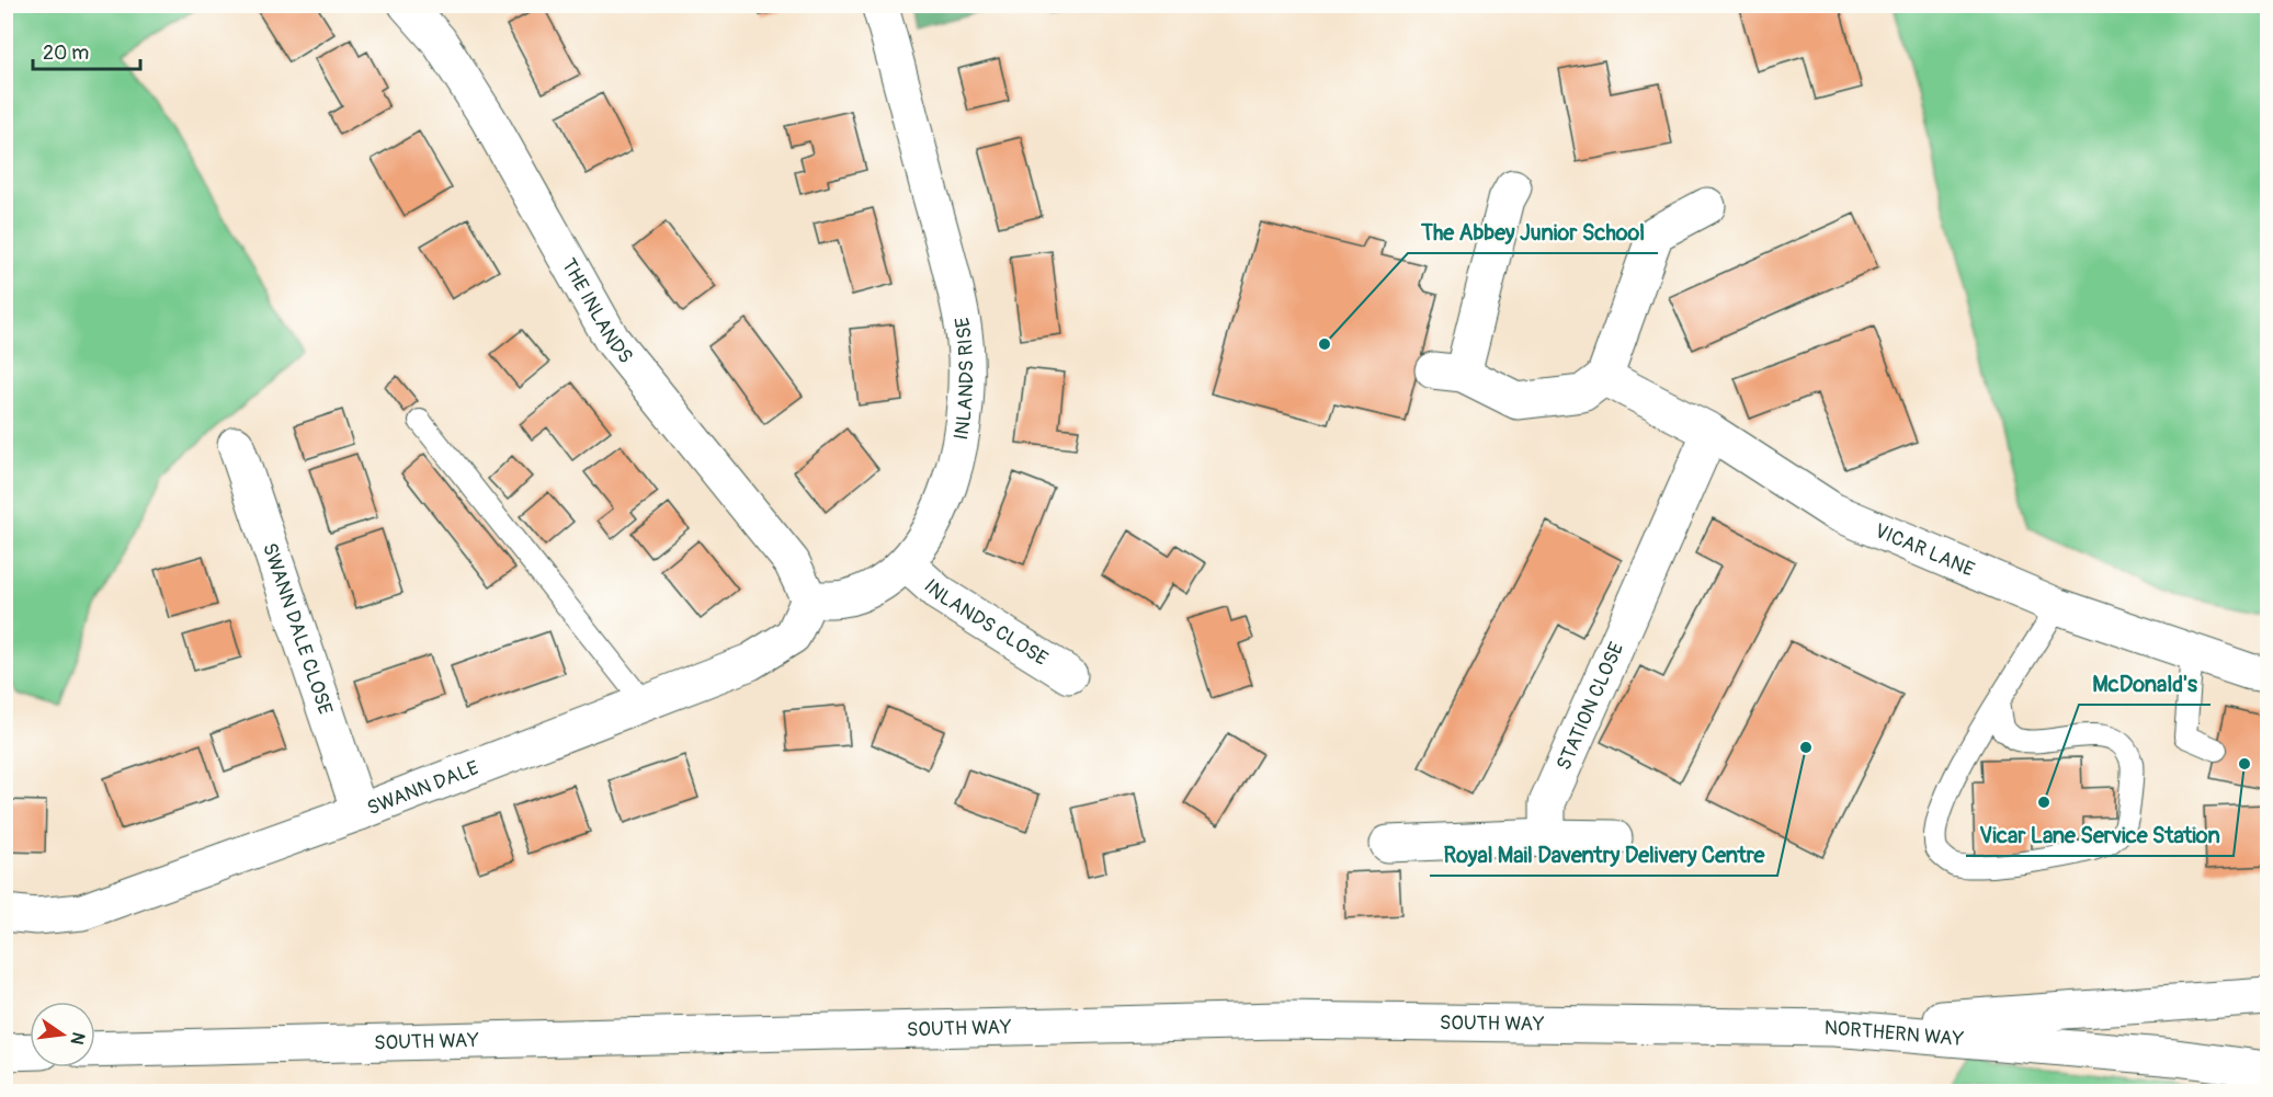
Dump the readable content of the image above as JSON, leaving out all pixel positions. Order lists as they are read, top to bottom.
{
  "streets": {
    "street": [
      "THE INLANDS",
      "INLANDS RISE",
      "VICAR LANE",
      "INLANDS CLOSE",
      "SWANN DALE CLOSE",
      "STATION CLOSE",
      "SWANN DALE",
      "SOUTH WAY",
      "NORTHERN WAY"
    ]
  },
  "crossings": [
    ["THE INLANDS", "INLANDS RISE"],
    ["THE INLANDS", "SWANN DALE"],
    ["INLANDS RISE", "INLANDS CLOSE"],
    ["INLANDS RISE", "SWANN DALE"],
    ["VICAR LANE", "STATION CLOSE"],
    ["SWANN DALE CLOSE", "SWANN DALE"],
    ["SOUTH WAY", "NORTHERN WAY"]
  ],
  "places": [
    "The Abbey Junior School",
    "Royal Mail Daventry Delivery Centre",
    "Vicar Lane Service Station",
    "McDonald's"
  ],
  "scale_bar": "20 m",
  "north": "right"
}
